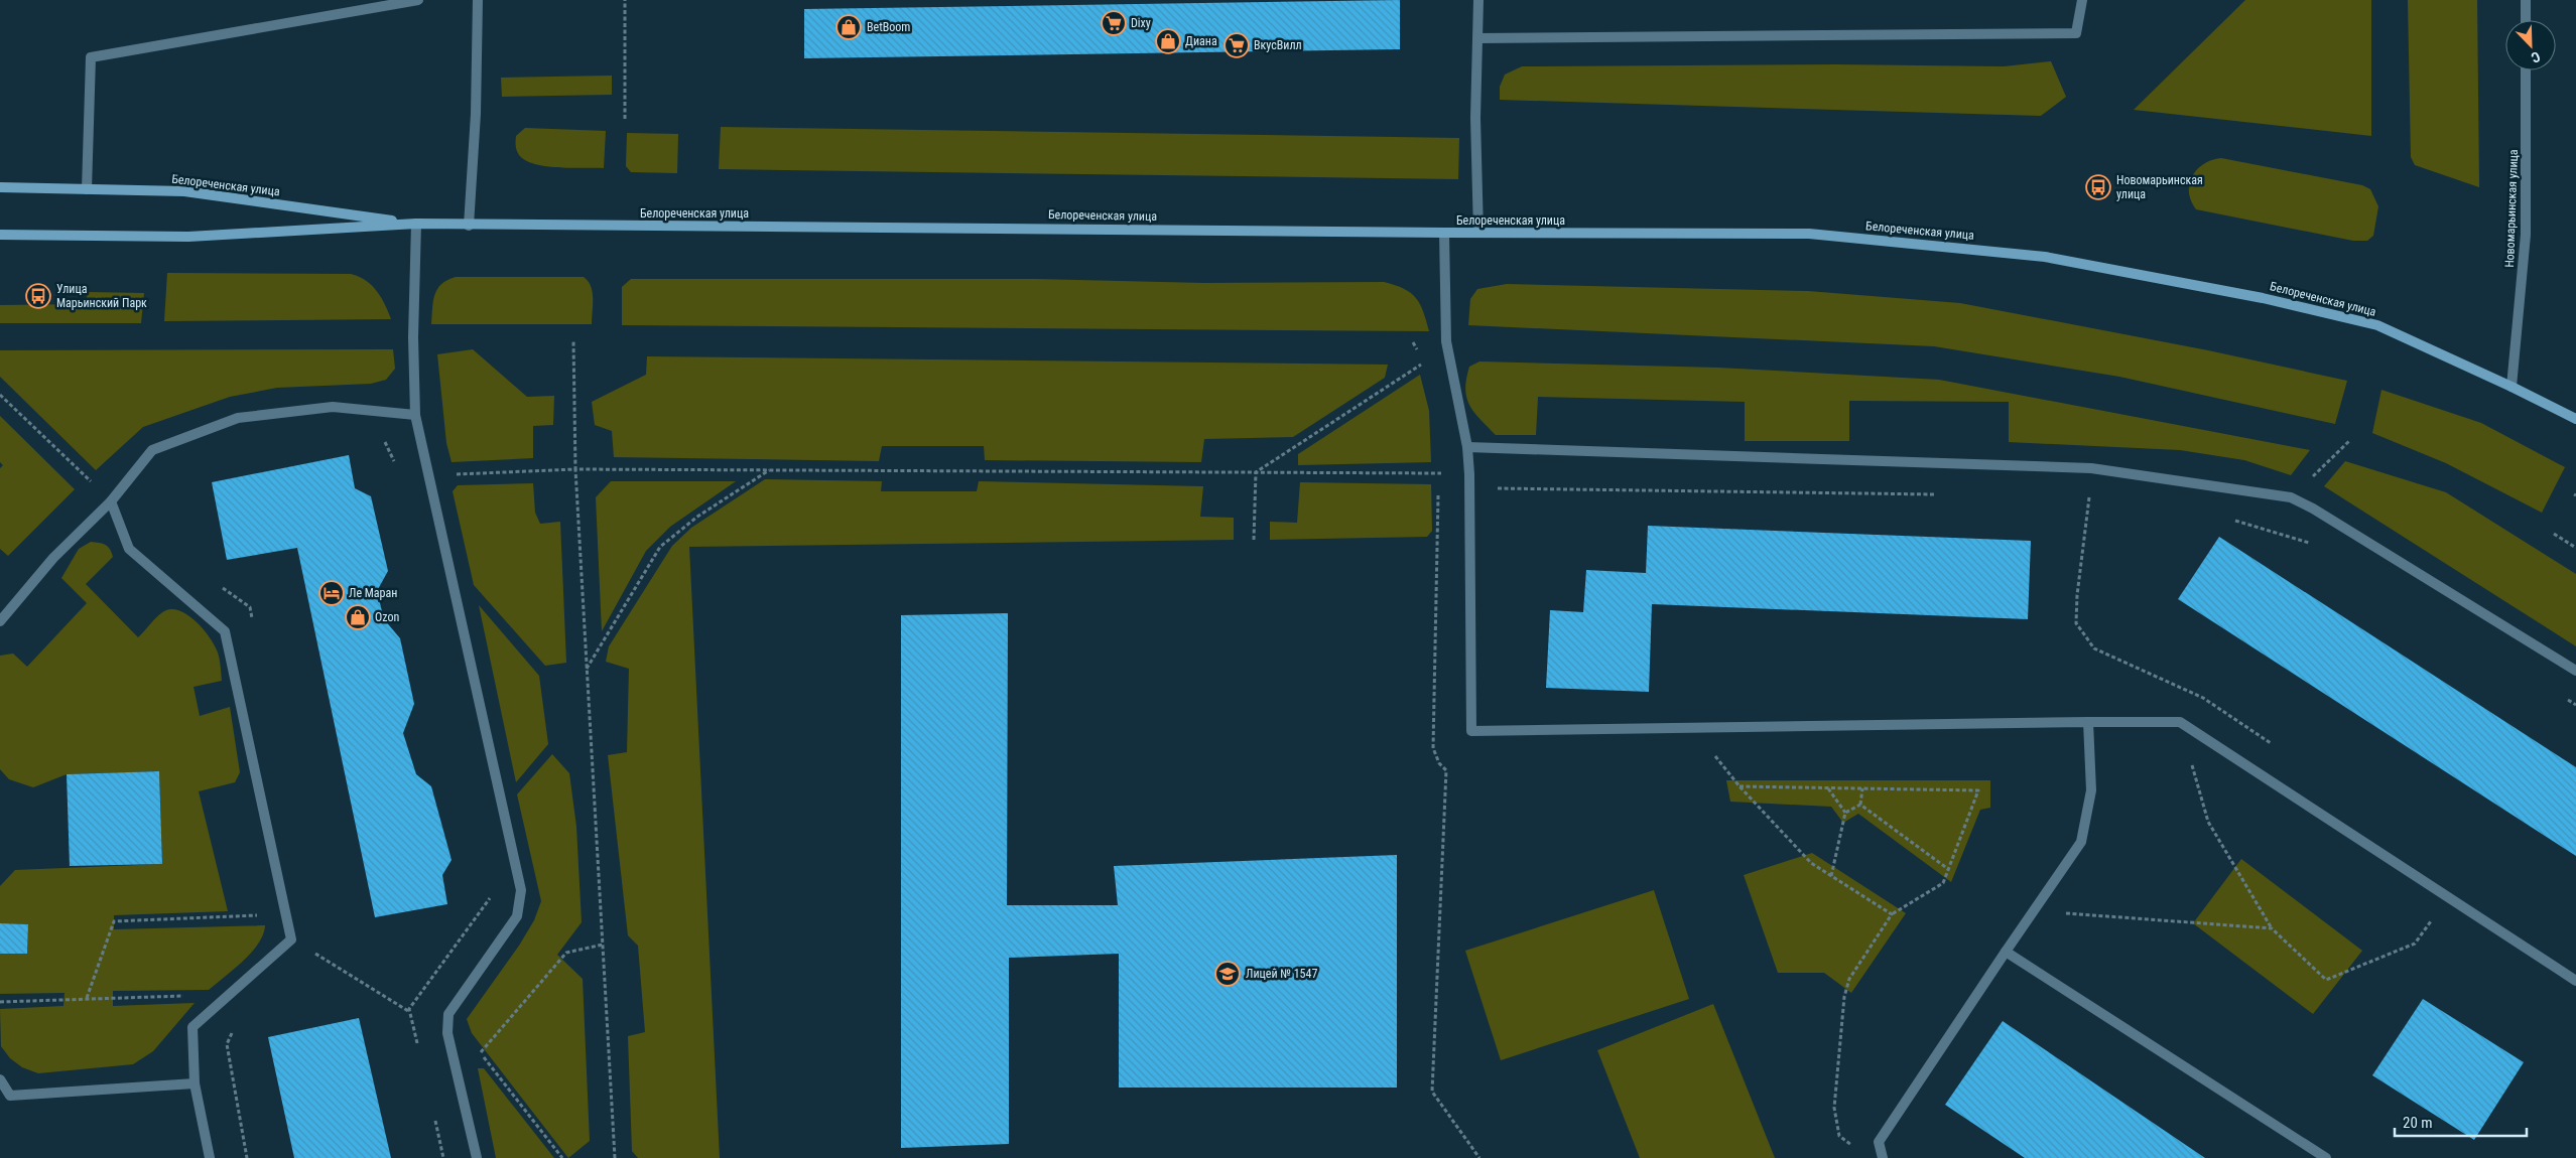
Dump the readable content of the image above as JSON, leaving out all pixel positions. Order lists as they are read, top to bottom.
{
  "streets": {
    "main road": ["Белореченская улица"],
    "street": ["Новомарьинская улица"]
  },
  "crossings": [
    ["Белореченская улица", "Новомарьинская улица"]
  ],
  "places": {
    "supermarket": ["Dixy", "ВкусВилл"],
    "shop": ["BetBoom", "Диана", "Ozon"],
    "bus stop": ["Новомарьинская улица", "Улица Марьинский Парк"],
    "hotel": ["Ле Маран"],
    "school or university": ["Лицей № 1547"]
  },
  "scale_bar": "20 m",
  "north": "bottom right"
}
